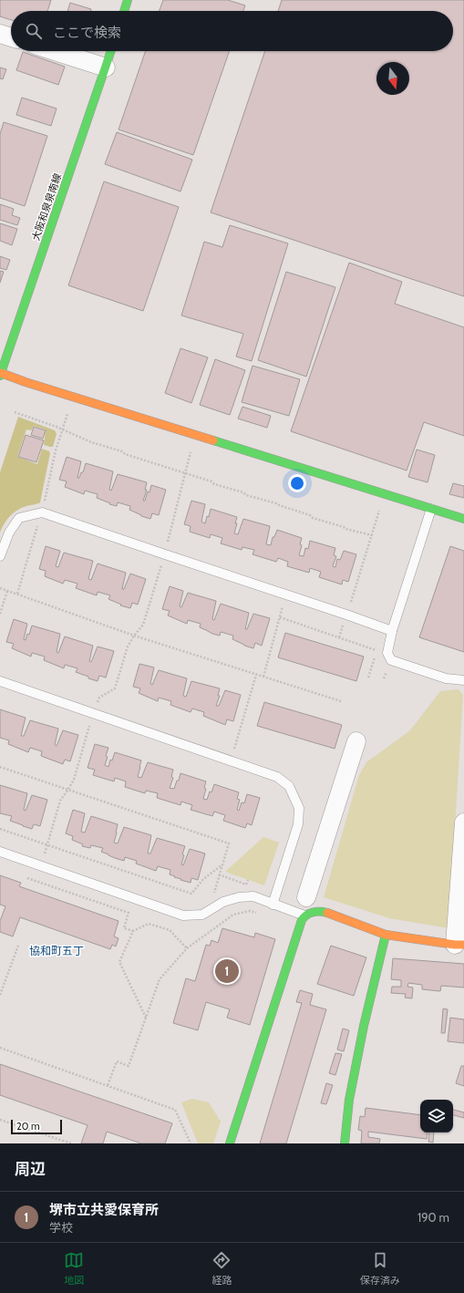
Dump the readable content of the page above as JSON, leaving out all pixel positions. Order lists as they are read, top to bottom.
{
  "streets": {
    "street": ["大阪和泉泉南線"]
  },
  "districts": ["協和町五丁"],
  "scale_bar": "20 m",
  "north": "bottom",
  "page": {
    "search": "ここで検索",
    "pins": "1",
    "scale": "20 m",
    "heading": "周辺",
    "list": [
      {
        "mark": "1",
        "name": "堺市立共愛保育所",
        "note": "学校",
        "value": "190 m"
      }
    ],
    "nav": ["地図", "経路", "保存済み"]
  }
}
